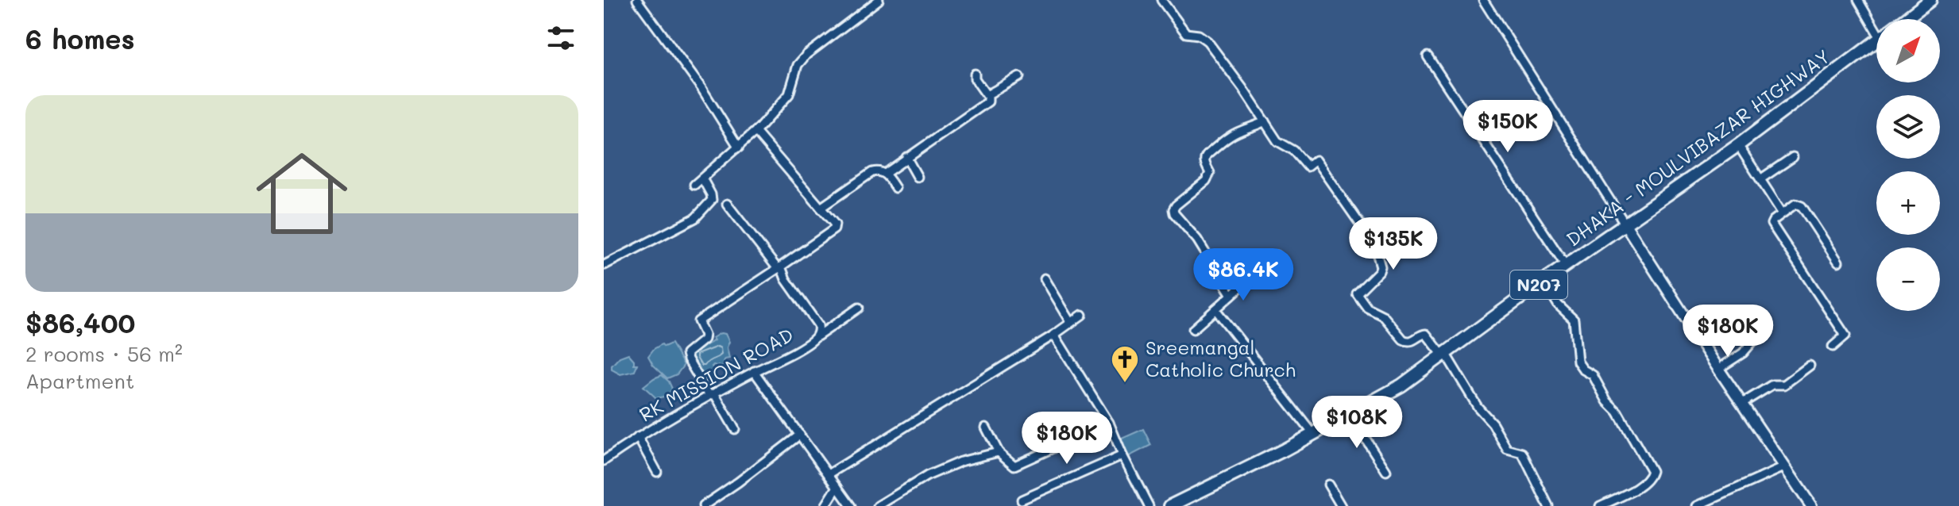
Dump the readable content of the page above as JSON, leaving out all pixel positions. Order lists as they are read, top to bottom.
{
  "streets": {
    "highway": ["DHAKA - MOULVIBAZAR HIGHWAY", "N207"],
    "street": ["RK MISSION ROAD"]
  },
  "places": {
    "church": ["Sreemangal Catholic Church"]
  },
  "north": "top right",
  "page": {
    "heading": "6 homes",
    "map_buttons": ["+", "−"],
    "list": [
      {
        "name": "$86,400",
        "note": "2 rooms · 56 m² · Apartment"
      }
    ],
    "price": [
      "$150K",
      "$135K",
      "$86.4K",
      "$180K",
      "$108K",
      "$180K"
    ]
  }
}
